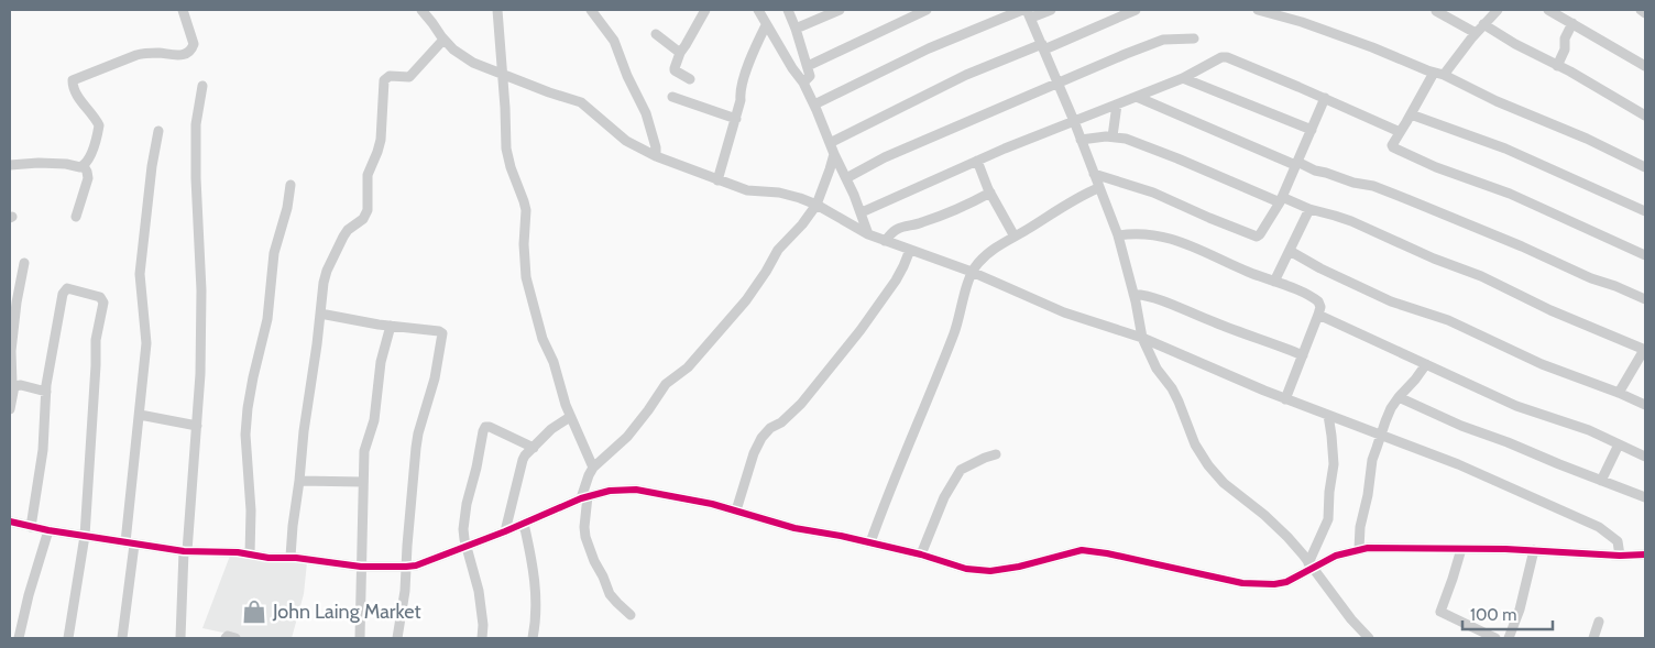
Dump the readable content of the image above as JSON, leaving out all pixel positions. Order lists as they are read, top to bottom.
{
  "places": {
    "shop": ["John Laing Market"]
  },
  "scale_bar": "100 m"
}
